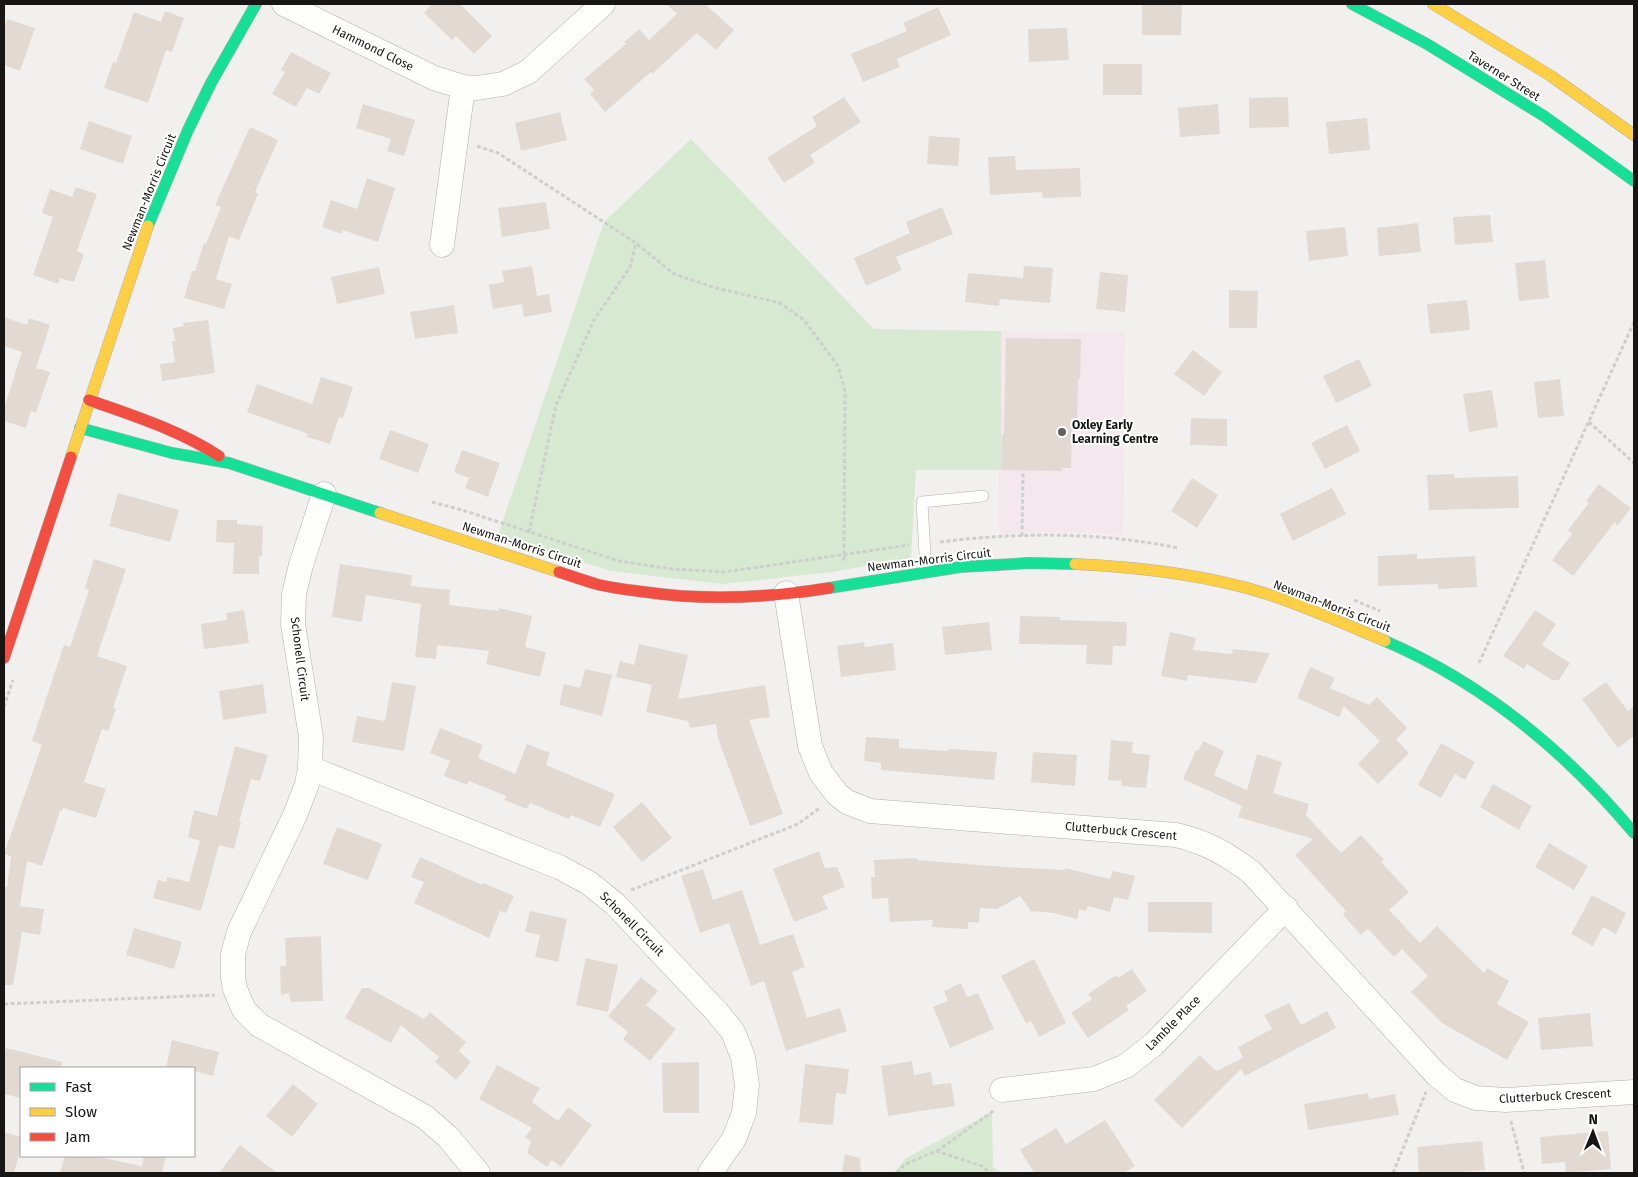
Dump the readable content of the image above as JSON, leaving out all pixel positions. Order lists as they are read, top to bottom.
{
  "streets": {
    "street": [
      "Hammond Close",
      "Taverner Street",
      "Newman-Morris Circuit",
      "Schonell Circuit",
      "Clutterbuck Crescent",
      "Lamble Place"
    ]
  },
  "crossings": [
    ["Newman-Morris Circuit", "Schonell Circuit"],
    ["Newman-Morris Circuit", "Clutterbuck Crescent"],
    ["Clutterbuck Crescent", "Lamble Place"]
  ],
  "places": ["Oxley Early Learning Centre"],
  "legend": ["Fast", "Slow", "Jam"],
  "north": "top"
}
